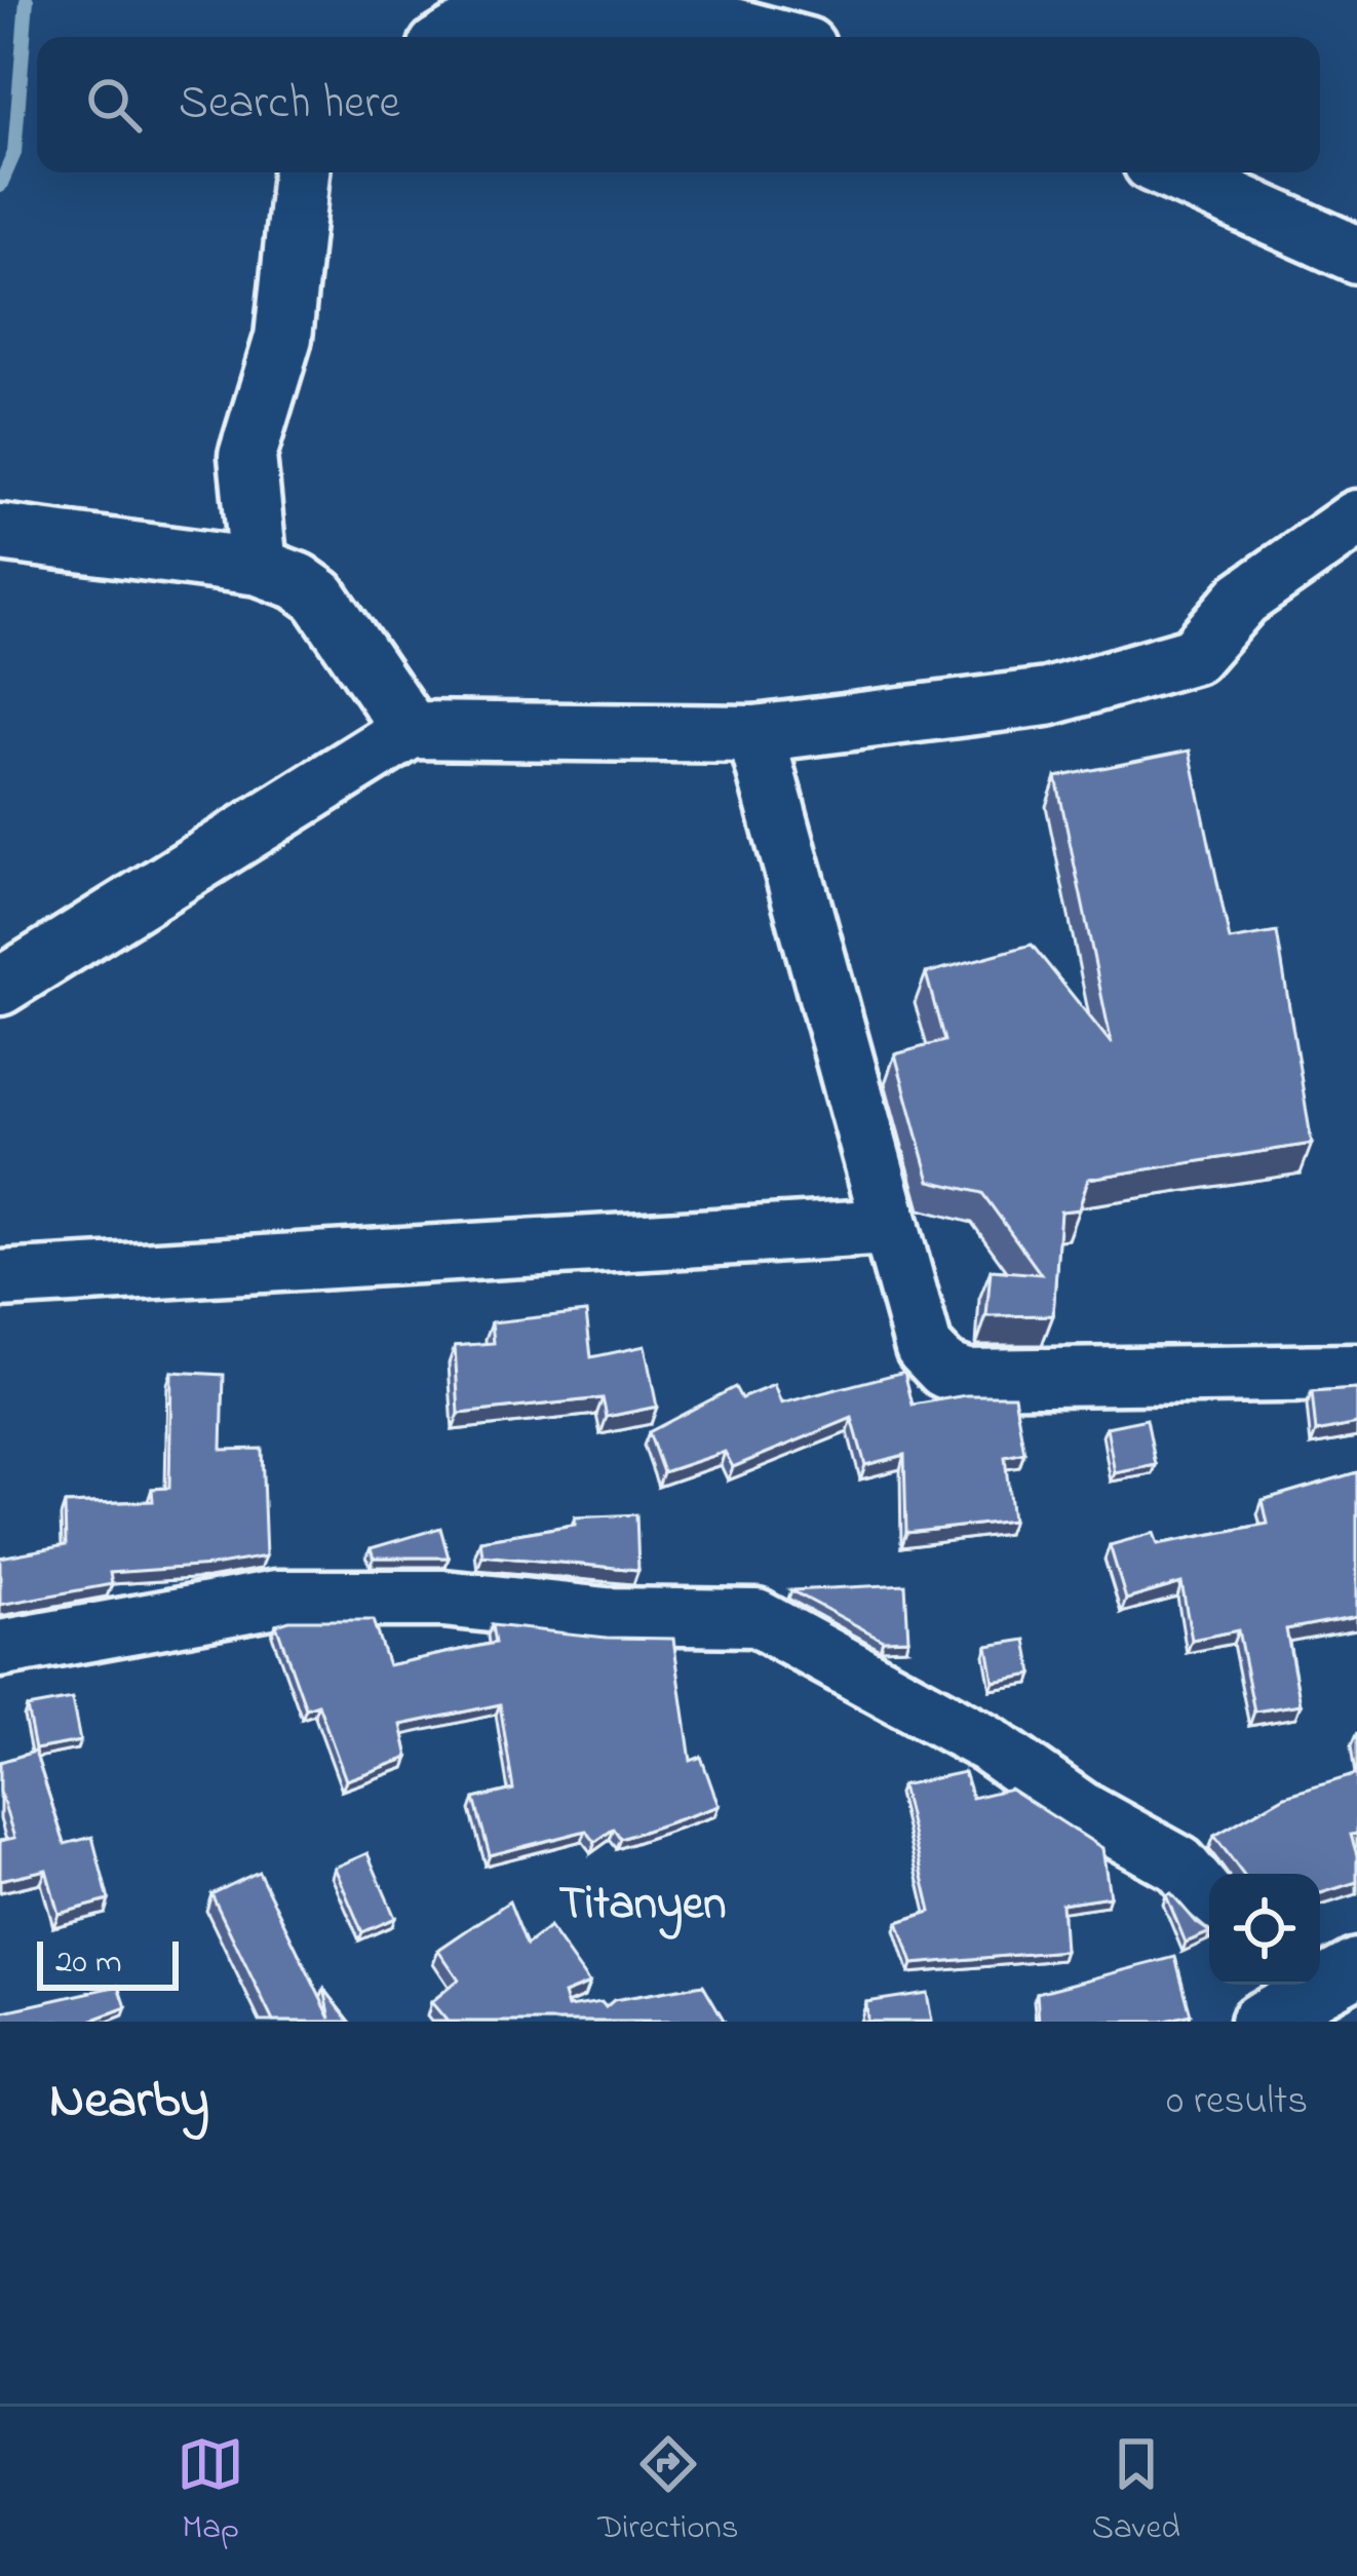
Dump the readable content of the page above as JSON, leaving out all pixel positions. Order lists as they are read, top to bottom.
{
  "districts": ["Titanyen"],
  "scale_bar": "20 m",
  "page": {
    "search": "Search here",
    "scale": "20 m",
    "heading": ["Nearby", "0 results"],
    "nav": ["Map", "Directions", "Saved"]
  }
}
